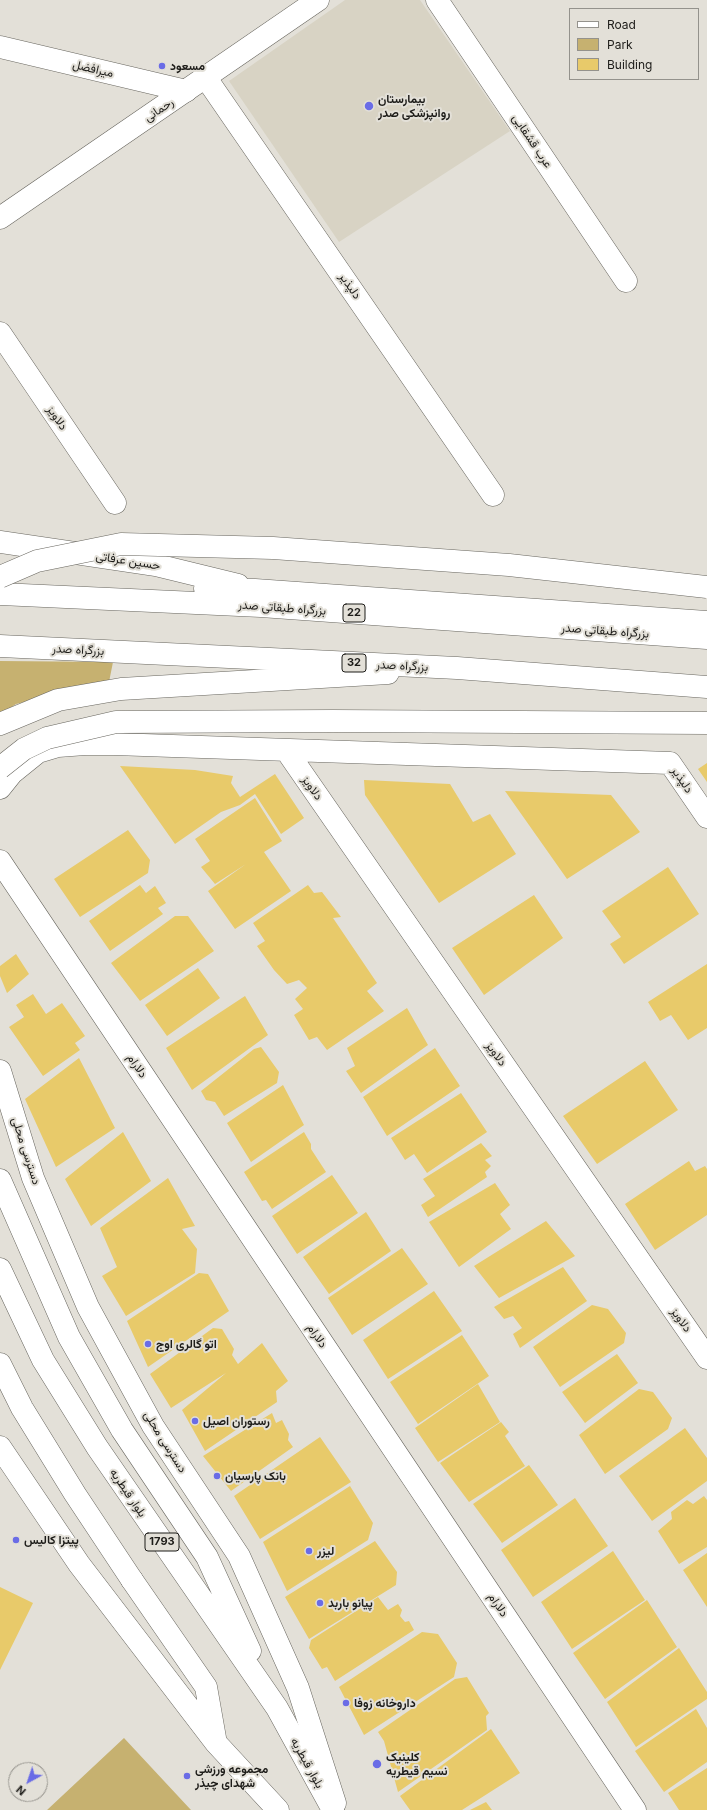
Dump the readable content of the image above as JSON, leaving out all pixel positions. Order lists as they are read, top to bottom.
{
  "streets": {
    "main road": [
      "میرافضل",
      "رحمانی",
      "عرب قشقایی",
      "دلپذیر",
      "دلاویز",
      "حسین عرفاتی",
      "بزرگراه طبقاتی صدر",
      "22",
      "بزرگراه صدر",
      "32",
      "دلارام",
      "دسترسی محلی",
      "بلوار قیطریه",
      "1793"
    ]
  },
  "crossings": [
    ["میرافضل", "رحمانی"],
    ["رحمانی", "دلپذیر"],
    ["دلپذیر", "دلاویز"]
  ],
  "places": [
    "مسعود",
    "بیمارستان روانپزشکی صدر",
    "اتو گالری اوج",
    "رستوران اصیل",
    "بانک پارسیان",
    "پیتزا کالیس",
    "ليزر",
    "پیانو باربد",
    "داروخانه زوفا",
    "کلینیک نسیم قیطریه",
    "مجموعه ورزشی شهدای چیذر"
  ],
  "legend": ["Road", "Park", "Building"],
  "north": "bottom left"
}
